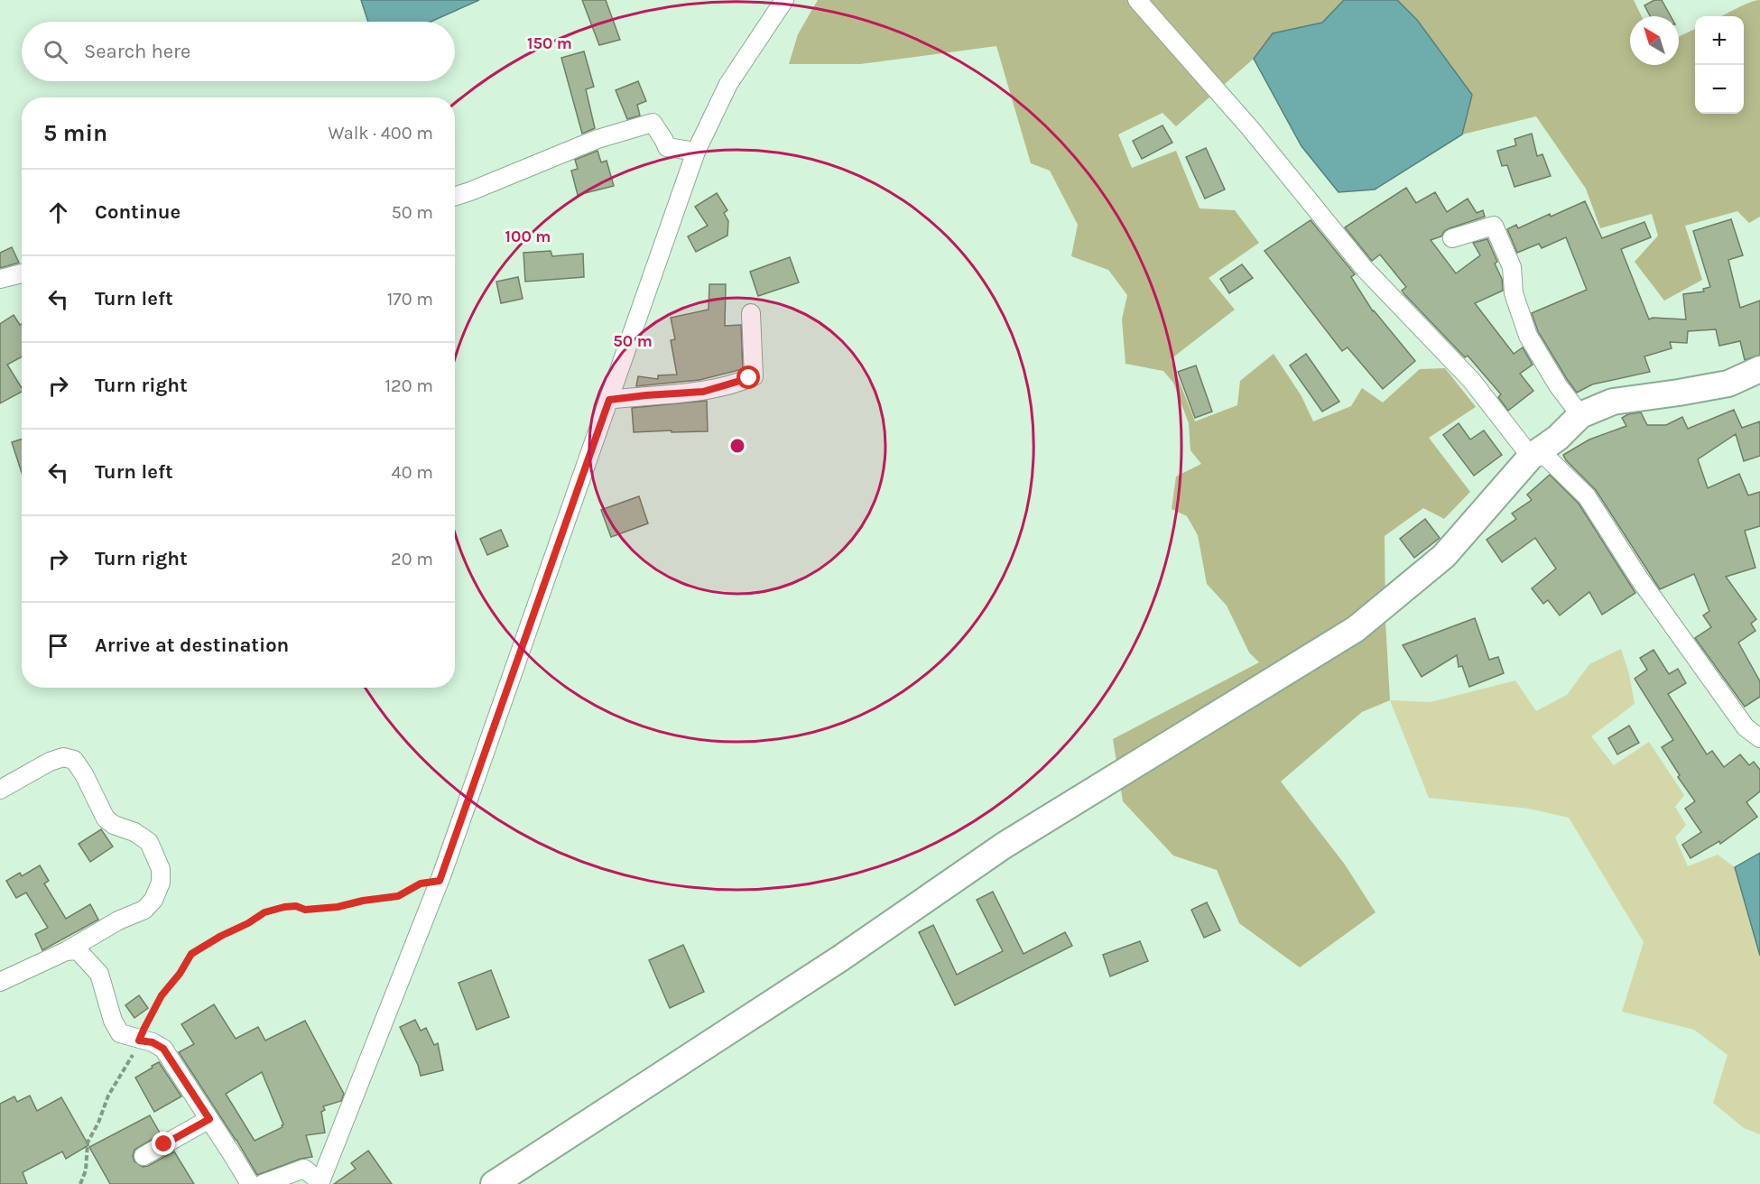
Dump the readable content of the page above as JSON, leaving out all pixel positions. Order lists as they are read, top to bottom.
{
  "north": "top left",
  "page": {
    "map_buttons": ["+", "−"],
    "search": "Search here",
    "heading": ["5 min", "Walk · 400 m"],
    "list": [
      ["Continue", "50 m"],
      ["Turn left", "170 m"],
      ["Turn right", "120 m"],
      ["Turn left", "40 m"],
      ["Turn right", "20 m"],
      "Arrive at destination"
    ]
  },
  "rings": ["150 m", "100 m", "50 m"]
}
